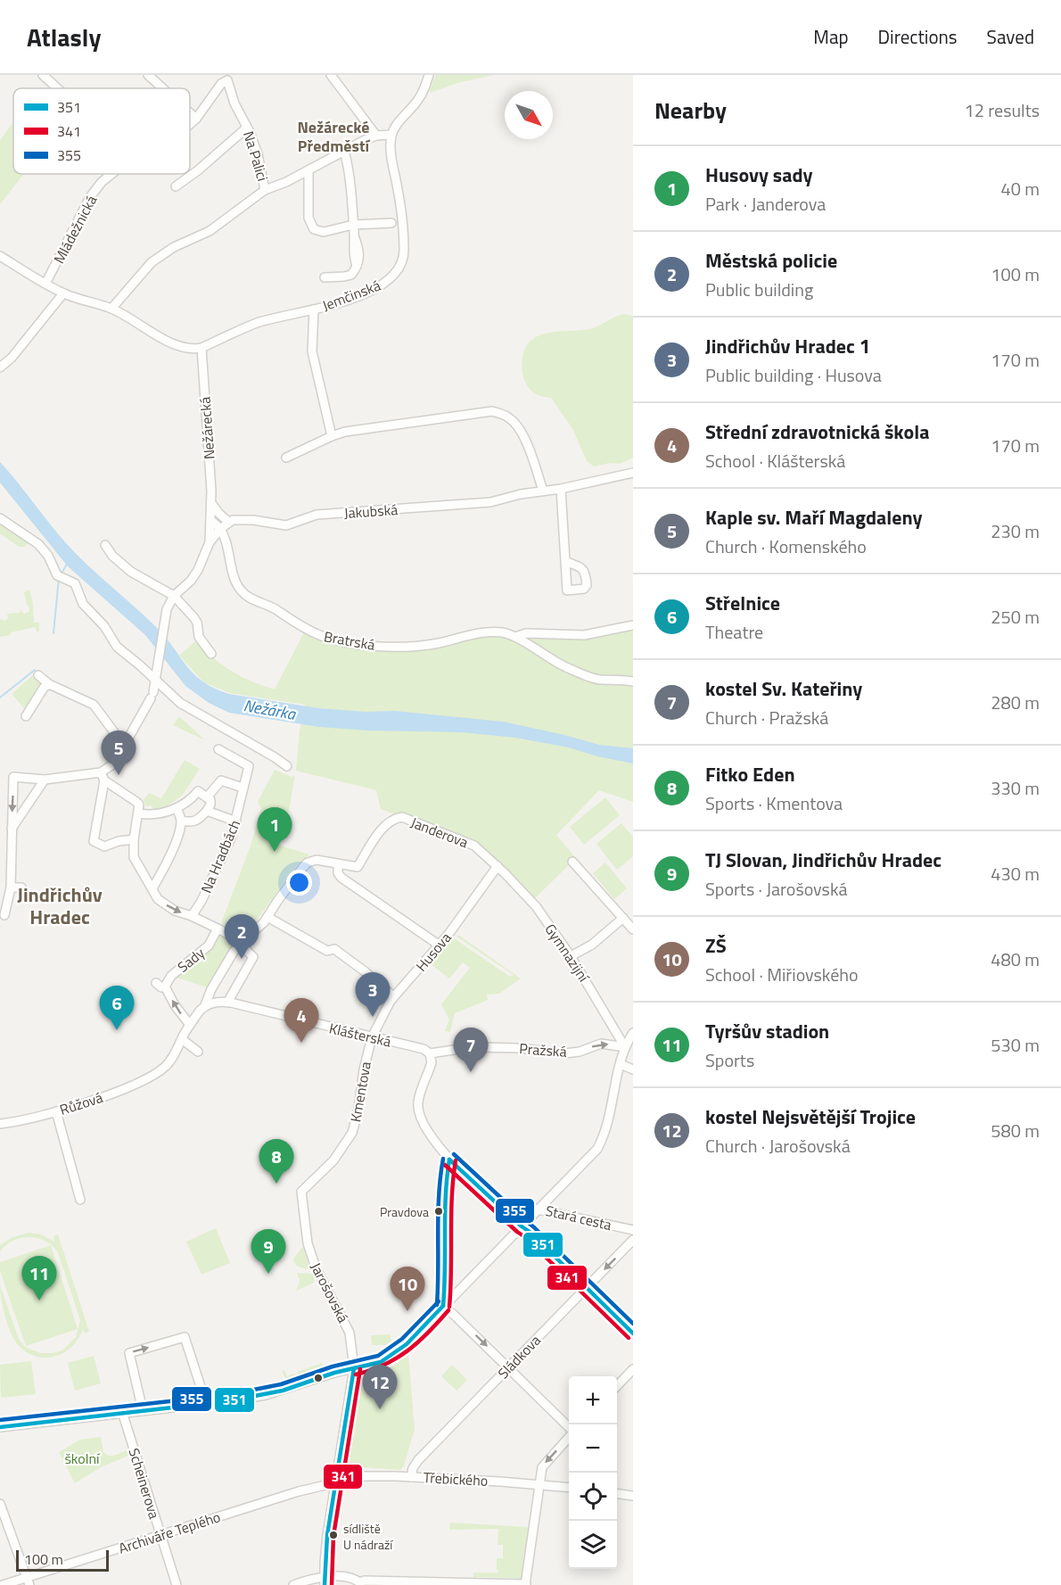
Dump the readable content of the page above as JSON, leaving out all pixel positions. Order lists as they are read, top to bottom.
{
  "streets": {
    "street": [
      "Na Palici",
      "Mládežnická",
      "Jemčinská",
      "Nežárecká",
      "Jakubská",
      "Bratrská",
      "Janderova",
      "Na Hradbách",
      "Husova",
      "Gymnazijní",
      "Sady",
      "Klášterská",
      "Pražská",
      "Kmentova",
      "Růžová",
      "Stará cesta",
      "Jarošovská",
      "Sládkova",
      "Třebického",
      "Scheinerova",
      "Archiváře Teplého"
    ]
  },
  "crossings": [
    ["Na Palici", "Mládežnická"],
    ["Na Palici", "Jemčinská"],
    ["Jemčinská", "Nežárecká"],
    ["Nežárecká", "Bratrská"],
    ["Janderova", "Husova"],
    ["Janderova", "Gymnazijní"],
    ["Husova", "Gymnazijní"],
    ["Husova", "Klášterská"],
    ["Husova", "Kmentova"],
    ["Gymnazijní", "Pražská"],
    ["Klášterská", "Pražská"],
    ["Klášterská", "Kmentova"],
    ["Kmentova", "Jarošovská"],
    ["Jarošovská", "Třebického"],
    ["Jarošovská", "Archiváře Teplého"],
    ["Sládkova", "Třebického"],
    ["Třebického", "Archiváře Teplého"],
    ["Scheinerova", "Archiváře Teplého"]
  ],
  "one_way": ["Pražská"],
  "districts": ["Nežárecké Předměstí", "Jindřichův Hradec"],
  "water": ["Nežárka"],
  "parks": ["školní"],
  "places": ["Pravdova", "sídliště U nádraží"],
  "lines": ["transit line 355", "transit line 351", "transit line 341"],
  "legend": ["351", "341", "355"],
  "scale_bar": "100 m",
  "north": "bottom right",
  "page": {
    "header": "Atlasly",
    "nav": ["Map", "Directions", "Saved"],
    "heading": ["Nearby", "12 results"],
    "list": [
      {
        "mark": "1",
        "name": "Husovy sady",
        "note": "Park · Janderova",
        "value": "40 m"
      },
      {
        "mark": "2",
        "name": "Městská policie",
        "note": "Public building",
        "value": "100 m"
      },
      {
        "mark": "3",
        "name": "Jindřichův Hradec 1",
        "note": "Public building · Husova",
        "value": "170 m"
      },
      {
        "mark": "4",
        "name": "Střední zdravotnická škola",
        "note": "School · Klášterská",
        "value": "170 m"
      },
      {
        "mark": "5",
        "name": "Kaple sv. Maří Magdaleny",
        "note": "Church · Komenského",
        "value": "230 m"
      },
      {
        "mark": "6",
        "name": "Střelnice",
        "note": "Theatre",
        "value": "250 m"
      },
      {
        "mark": "7",
        "name": "kostel Sv. Kateřiny",
        "note": "Church · Pražská",
        "value": "280 m"
      },
      {
        "mark": "8",
        "name": "Fitko Eden",
        "note": "Sports · Kmentova",
        "value": "330 m"
      },
      {
        "mark": "9",
        "name": "TJ Slovan, Jindřichův Hradec",
        "note": "Sports · Jarošovská",
        "value": "430 m"
      },
      {
        "mark": "10",
        "name": "ZŠ",
        "note": "School · Miřiovského",
        "value": "480 m"
      },
      {
        "mark": "11",
        "name": "Tyršův stadion",
        "note": "Sports",
        "value": "530 m"
      },
      {
        "mark": "12",
        "name": "kostel Nejsvětější Trojice",
        "note": "Church · Jarošovská",
        "value": "580 m"
      }
    ],
    "pins": [
      "5",
      "1",
      "2",
      "3",
      "6",
      "4",
      "7",
      "8",
      "9",
      "11",
      "10",
      "12"
    ],
    "map_buttons": ["+", "−"],
    "scale": "100 m"
  }
}
